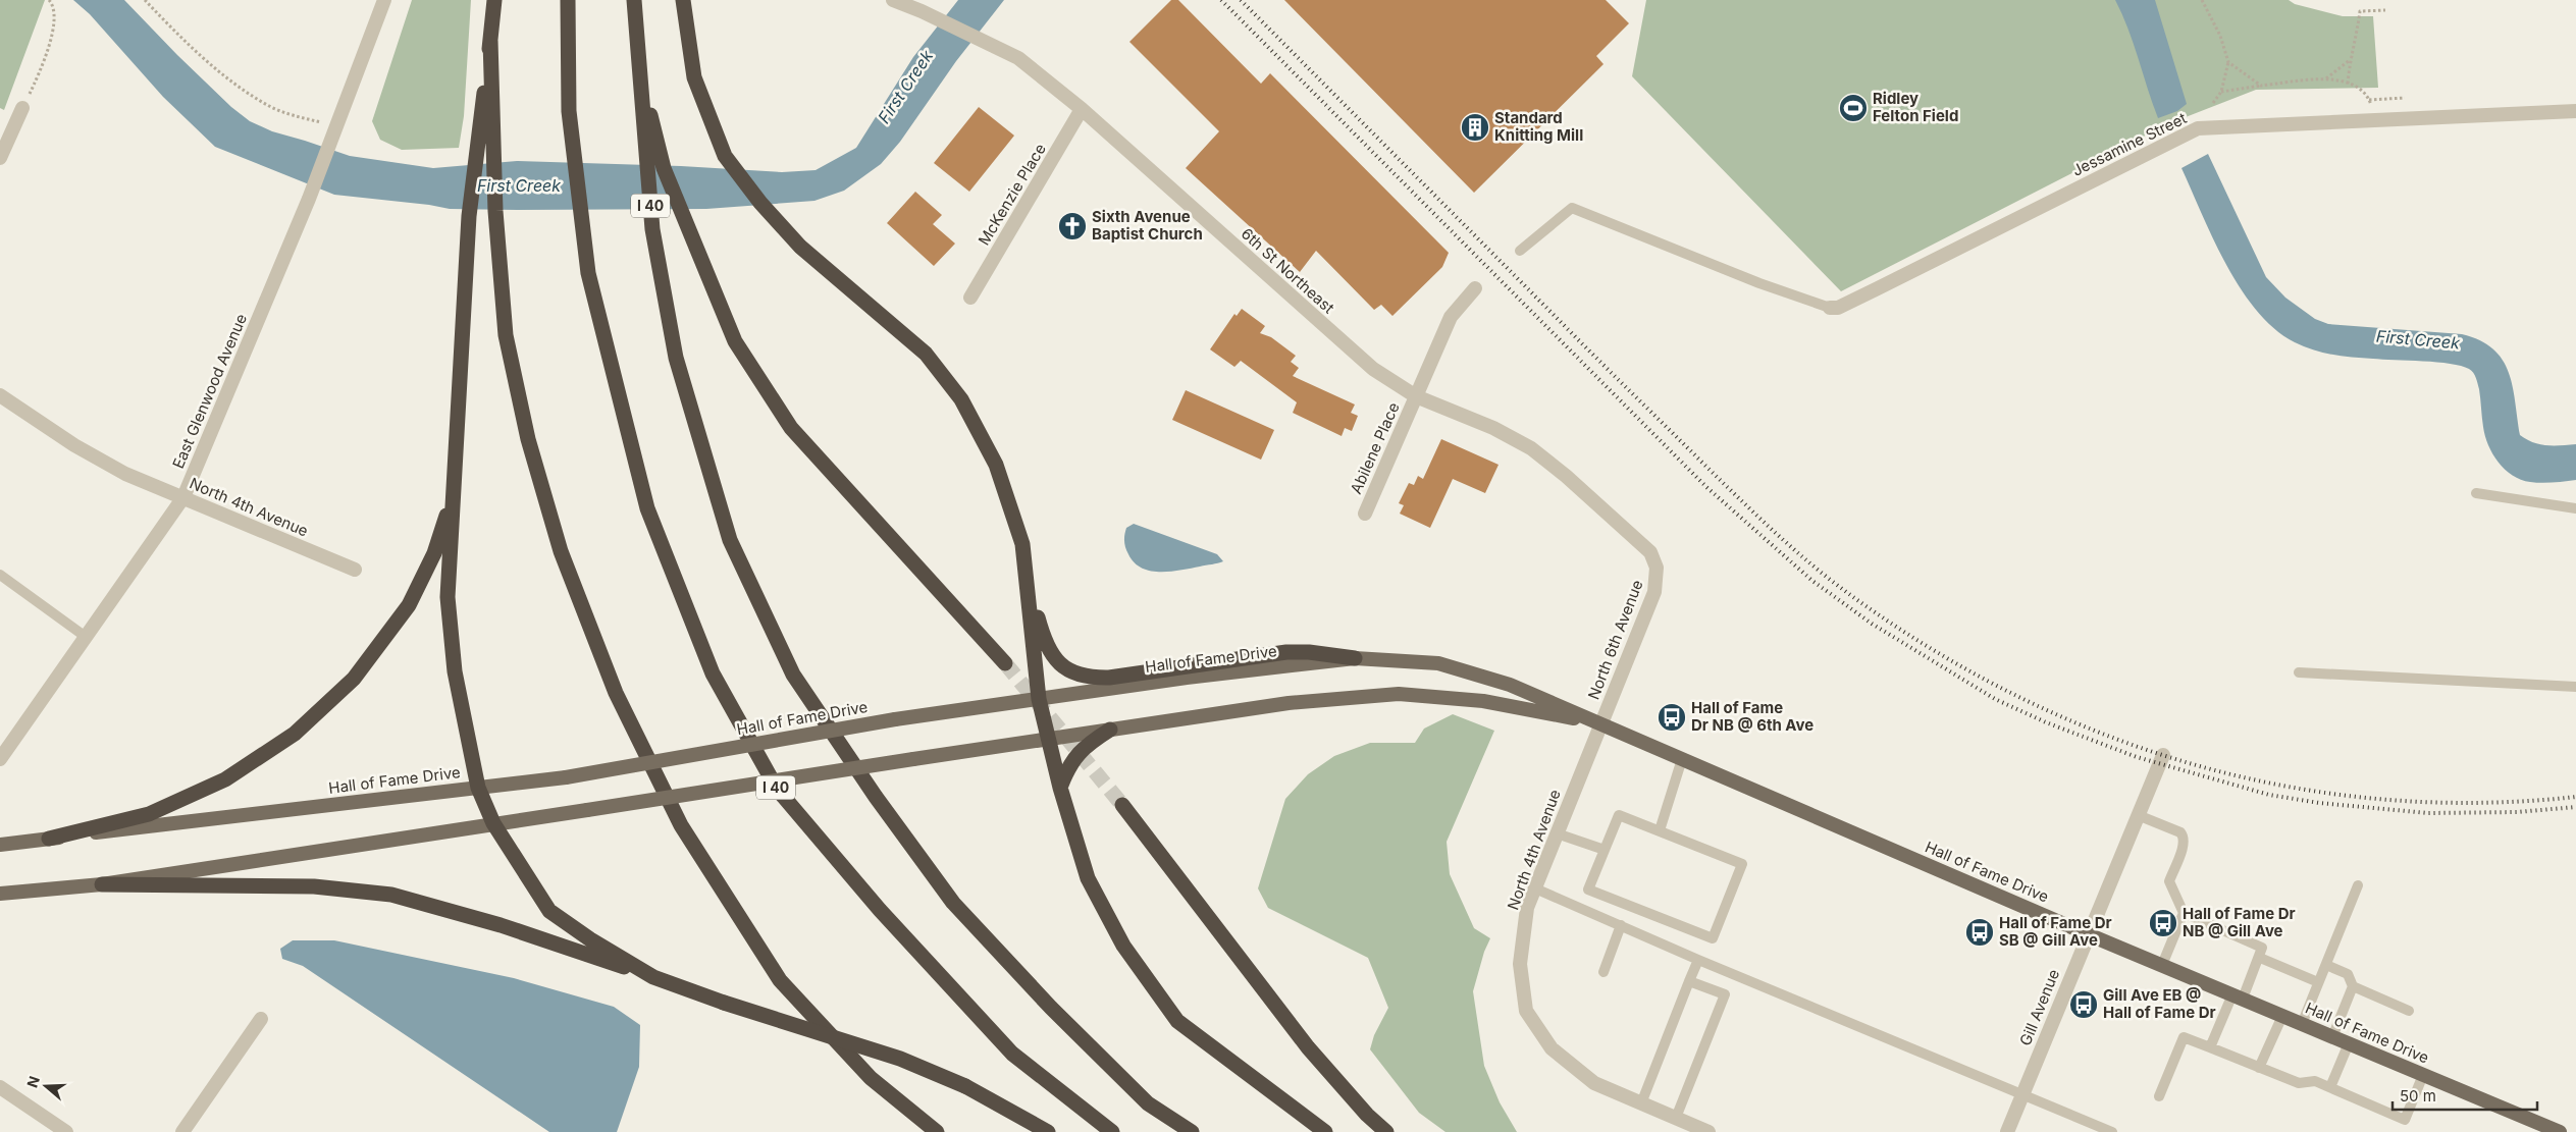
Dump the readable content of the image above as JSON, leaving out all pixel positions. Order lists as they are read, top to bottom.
{
  "streets": {
    "highway": ["I 40"],
    "main road": ["Hall of Fame Drive"],
    "street": [
      "Jessamine Street",
      "McKenzie Place",
      "6th St Northeast",
      "East Glenwood Avenue",
      "Abilene Place",
      "North 4th Avenue",
      "North 6th Avenue",
      "Gill Avenue"
    ]
  },
  "crossings": [
    ["McKenzie Place", "6th St Northeast"],
    ["6th St Northeast", "Abilene Place"],
    ["6th St Northeast", "North 6th Avenue"],
    ["East Glenwood Avenue", "North 4th Avenue"],
    ["North 4th Avenue", "North 6th Avenue"],
    ["North 4th Avenue", "Hall of Fame Drive"],
    ["North 6th Avenue", "Hall of Fame Drive"],
    ["Hall of Fame Drive", "Gill Avenue"]
  ],
  "water": ["First Creek"],
  "places": {
    "sports": ["Ridley Felton Field"],
    "building": ["Standard Knitting Mill"],
    "church": ["Sixth Avenue Baptist Church"],
    "bus stop": [
      "Hall of Fame Dr NB @ 6th Ave",
      "Hall of Fame Dr NB @ Gill Ave",
      "Hall of Fame Dr SB @ Gill Ave",
      "Gill Ave EB @ Hall of Fame Dr"
    ]
  },
  "scale_bar": "50 m",
  "north": "left"
}
